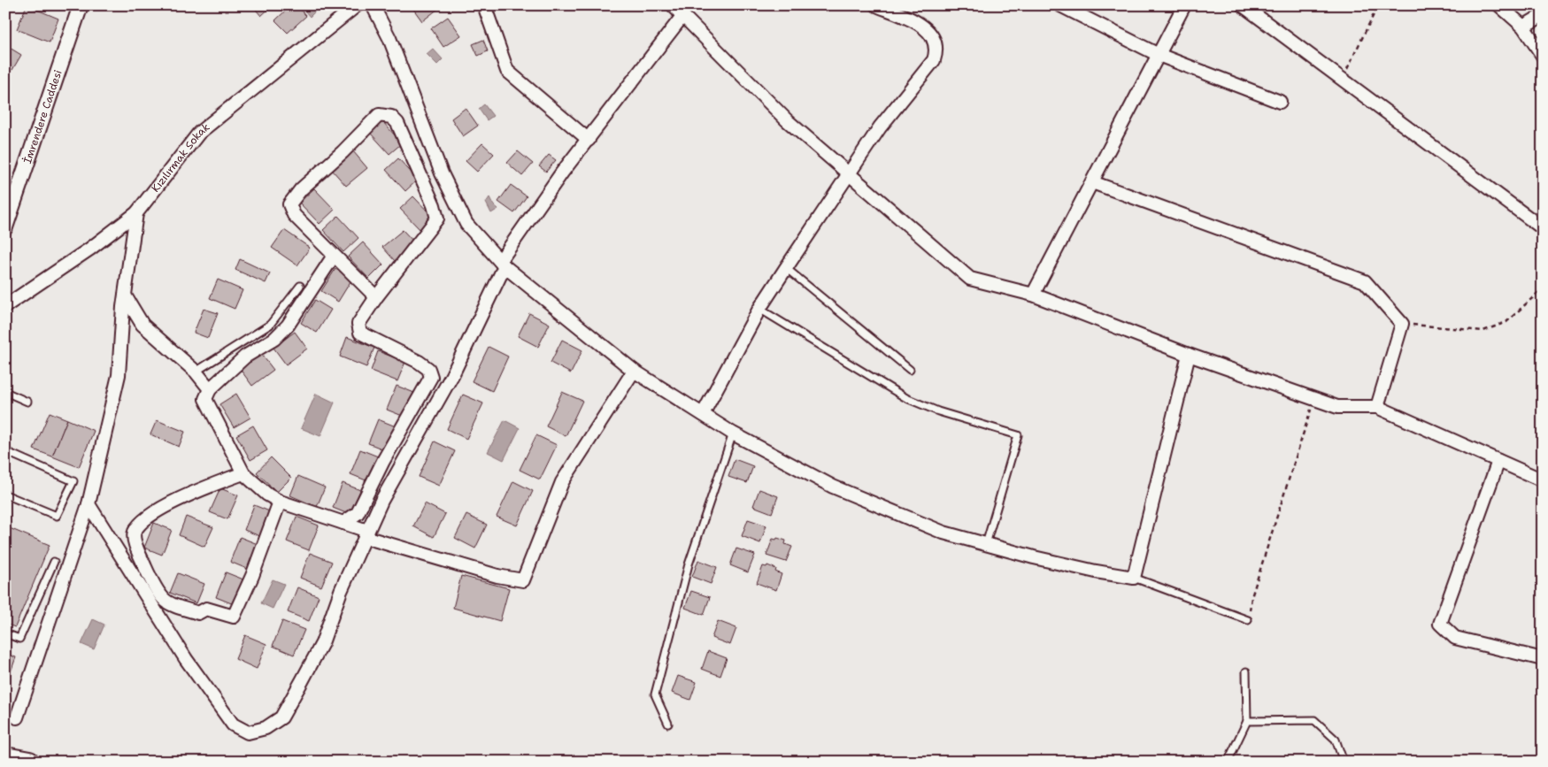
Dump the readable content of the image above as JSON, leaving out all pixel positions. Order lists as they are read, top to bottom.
{
  "streets": {
    "street": ["İmrendere Caddesi", "Kızılırmak Sokak"]
  }
}
